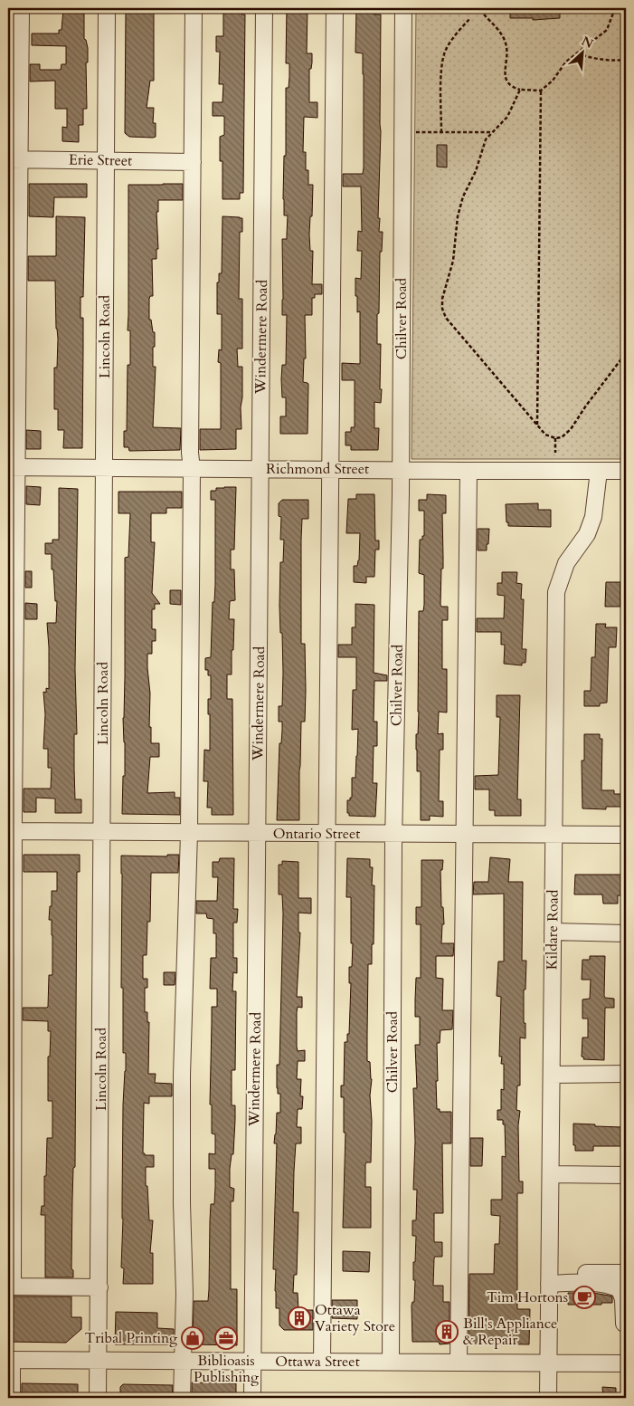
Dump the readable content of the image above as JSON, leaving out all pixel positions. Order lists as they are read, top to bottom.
{
  "streets": {
    "street": [
      "Erie Street",
      "Chilver Road",
      "Lincoln Road",
      "Windermere Road",
      "Richmond Street",
      "Ontario Street",
      "Kildare Road",
      "Ottawa Street"
    ]
  },
  "crossings": [
    ["Erie Street", "Lincoln Road"],
    ["Chilver Road", "Richmond Street"],
    ["Chilver Road", "Ontario Street"],
    ["Chilver Road", "Ottawa Street"],
    ["Lincoln Road", "Richmond Street"],
    ["Lincoln Road", "Ontario Street"],
    ["Lincoln Road", "Ottawa Street"],
    ["Windermere Road", "Richmond Street"],
    ["Windermere Road", "Ontario Street"],
    ["Windermere Road", "Ottawa Street"],
    ["Richmond Street", "Kildare Road"],
    ["Ontario Street", "Kildare Road"],
    ["Kildare Road", "Ottawa Street"]
  ],
  "places": {
    "cafe": ["Tim Hortons"],
    "building": ["Ottawa Variety Store", "Bill's Appliance & Repair"],
    "shop": ["Tribal Printing"],
    "office": ["Biblioasis Publishing"]
  },
  "north": "top right"
}
